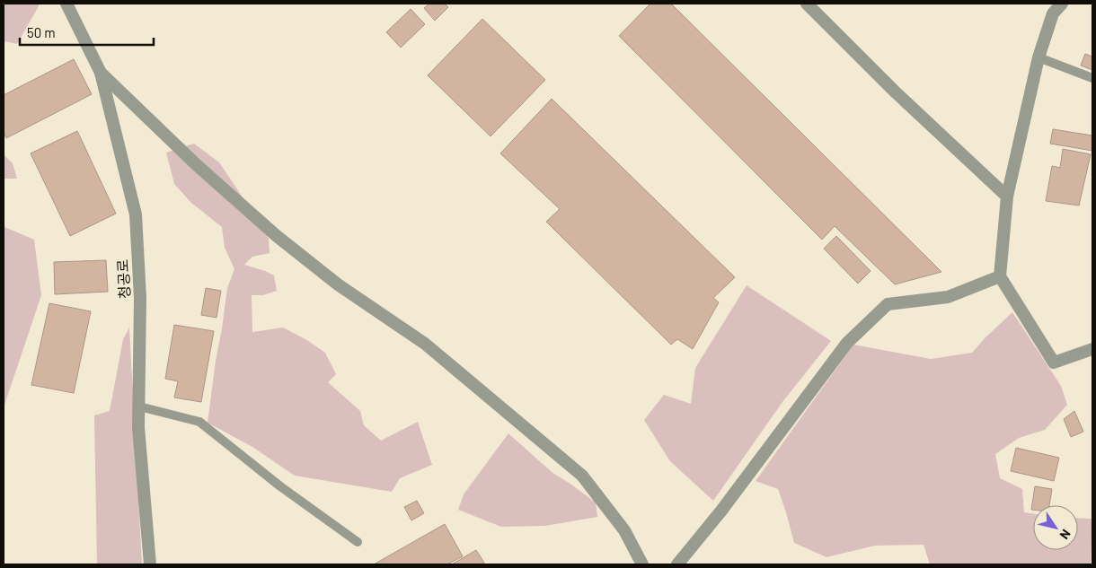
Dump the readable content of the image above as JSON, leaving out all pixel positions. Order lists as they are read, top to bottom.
{
  "streets": {
    "street": ["청공로"]
  },
  "scale_bar": "50 m",
  "north": "bottom right"
}
